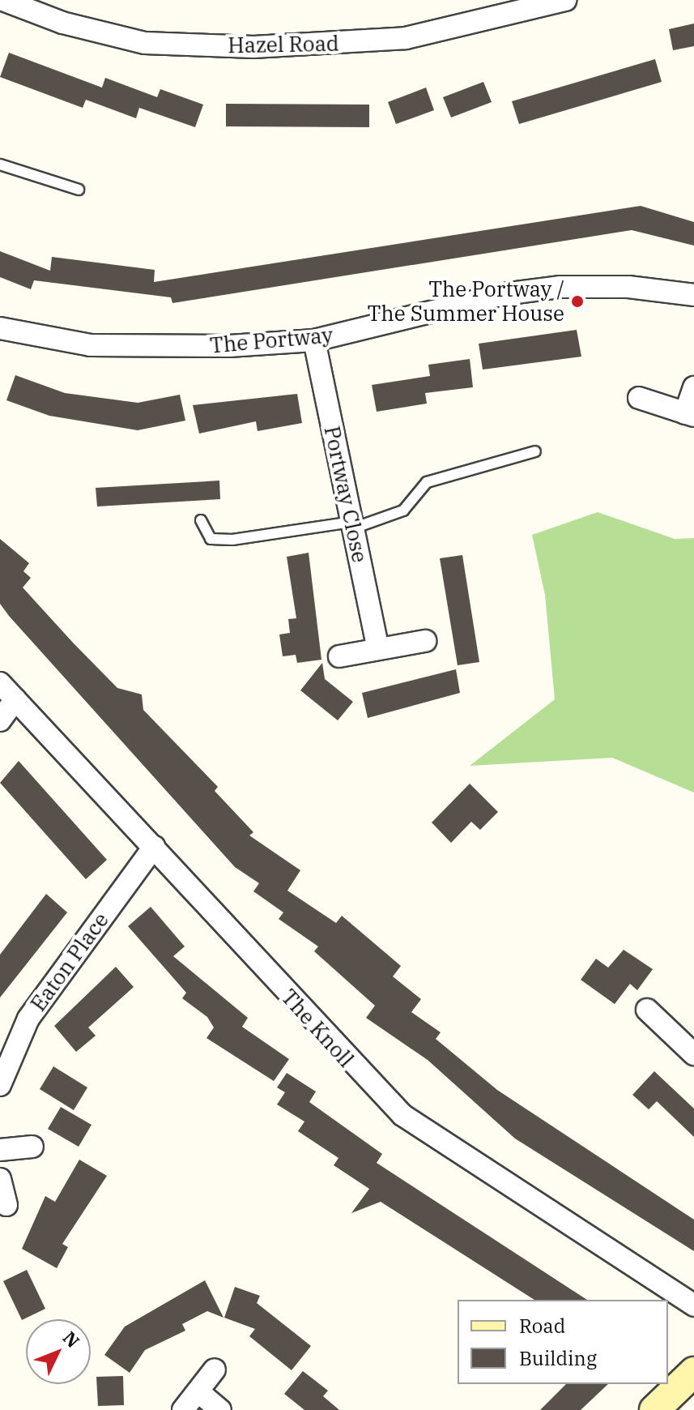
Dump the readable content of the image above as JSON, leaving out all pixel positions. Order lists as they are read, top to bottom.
{
  "streets": {
    "street": [
      "Hazel Road",
      "The Portway",
      "Portway Close",
      "Eaton Place",
      "The Knoll"
    ]
  },
  "crossings": [
    ["The Portway", "Portway Close"],
    ["Eaton Place", "The Knoll"]
  ],
  "places": ["The Portway / The Summer House"],
  "legend": ["Road", "Building"],
  "north": "top right"
}
